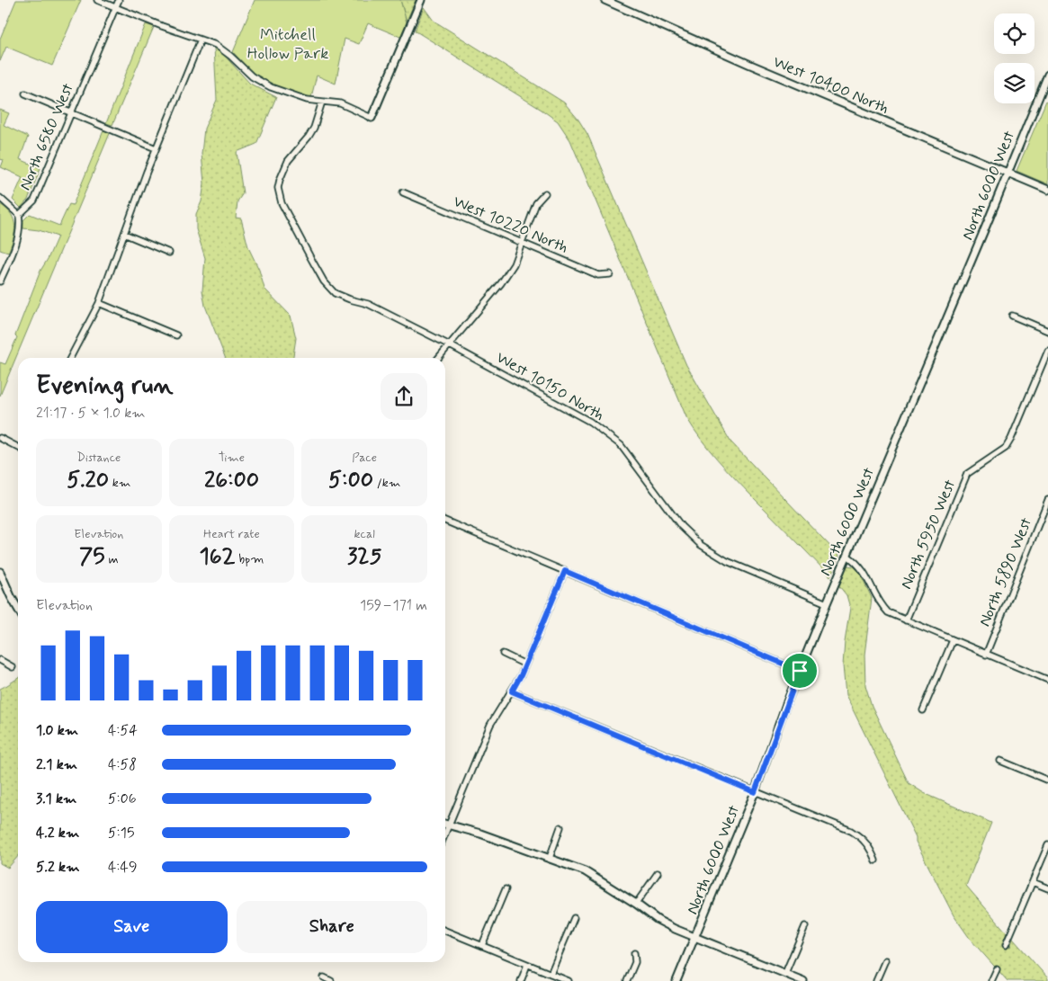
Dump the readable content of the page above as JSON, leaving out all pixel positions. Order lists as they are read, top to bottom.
{
  "streets": {
    "street": [
      "West 10400 North",
      "North 6580 West",
      "North 6000 West",
      "West 10220 North",
      "West 10150 North",
      "North 5950 West",
      "North 5890 West"
    ]
  },
  "crossings": [
    ["West 10400 North", "North 6000 West"],
    ["North 6000 West", "West 10150 North"]
  ],
  "parks": ["Mitchell Hollow Park"],
  "page": {
    "heading": ["Evening run", "21:17 · 5 × 1.0 km"],
    "stats": [
      ["Distance", "5.20 km"],
      ["Time", "26:00"],
      ["Pace", "5:00 /km"],
      ["Elevation", "75 m"],
      ["Heart rate", "162 bpm"],
      ["kcal", "325"]
    ],
    "chart": ["Elevation", "159–171 m"],
    "list": [
      {
        "name": "1.0 km",
        "note": "4:54"
      },
      {
        "name": "2.1 km",
        "note": "4:58"
      },
      {
        "name": "3.1 km",
        "note": "5:06"
      },
      {
        "name": "4.2 km",
        "note": "5:15"
      },
      {
        "name": "5.2 km",
        "note": "4:49"
      }
    ],
    "buttons": ["Save", "Share"]
  }
}
